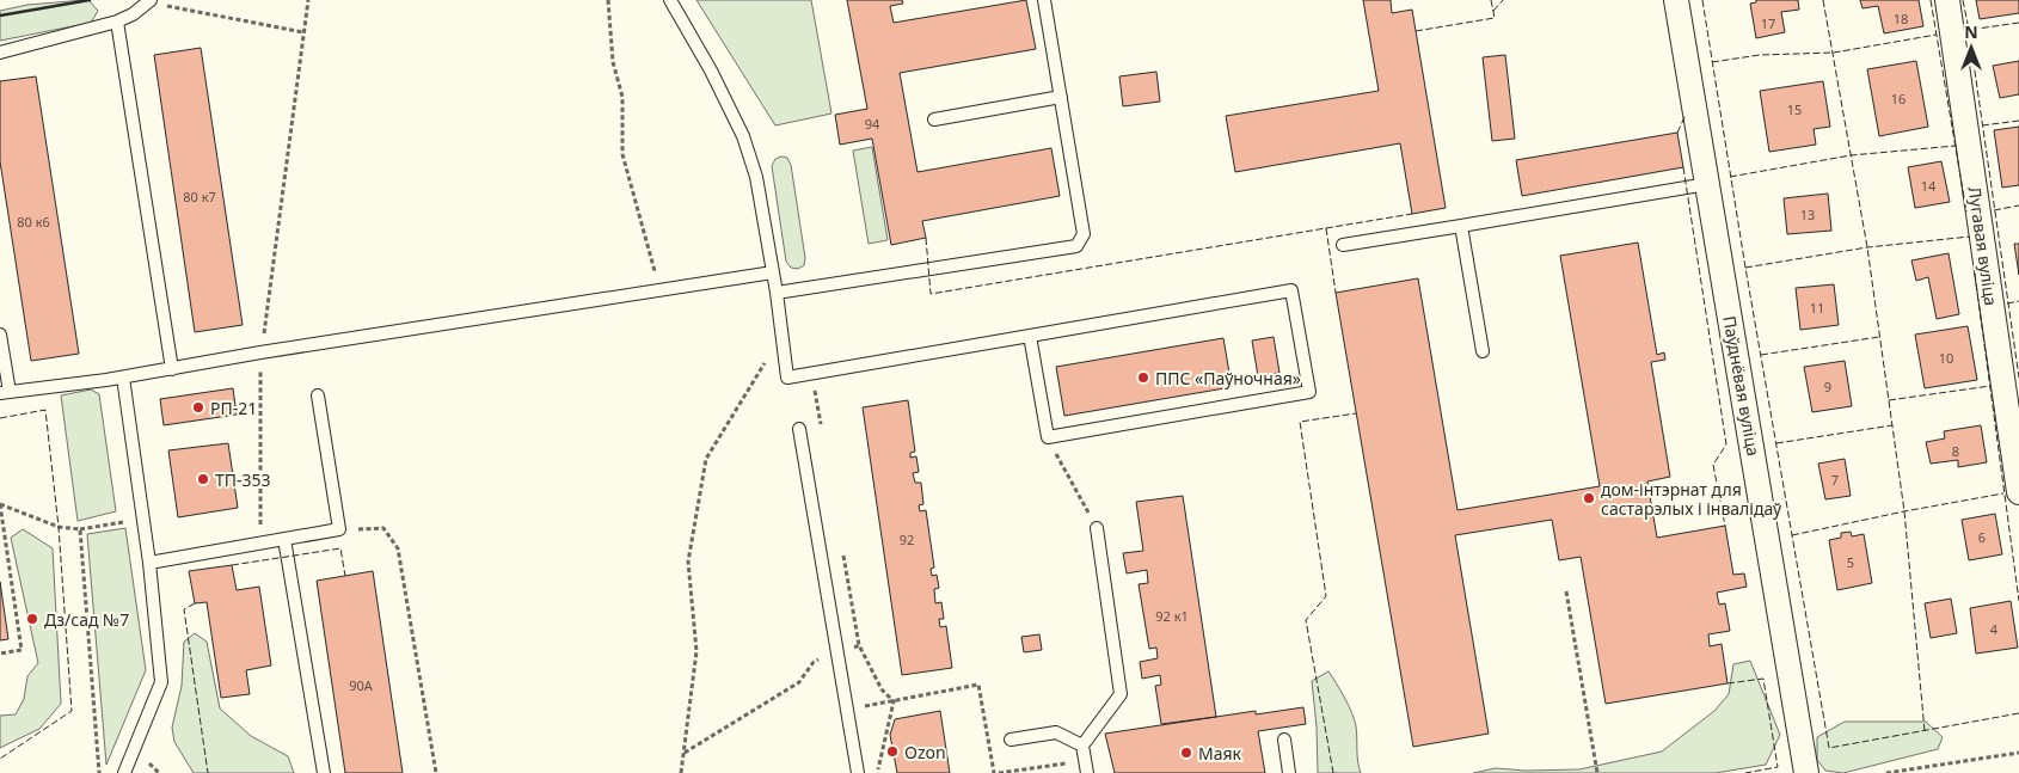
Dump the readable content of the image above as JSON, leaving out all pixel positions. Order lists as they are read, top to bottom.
{
  "streets": {
    "street": ["Лугавая вуліца", "Паўднёвая вуліца"]
  },
  "places": [
    "ППС «Паўночная»",
    "РП-21",
    "ТП-353",
    "дом-інтэрнат для састарэлых і інвалідаў",
    "Дз/сад №7",
    "Ozon",
    "Маяк"
  ],
  "house_numbers": [
    "18",
    "17",
    "16",
    "15",
    "94",
    "14",
    "80 к7",
    "13",
    "80 к6",
    "11",
    "10",
    "9",
    "8",
    "7",
    "6",
    "92",
    "5",
    "92 к1",
    "4",
    "90А"
  ],
  "north": "top"
}
